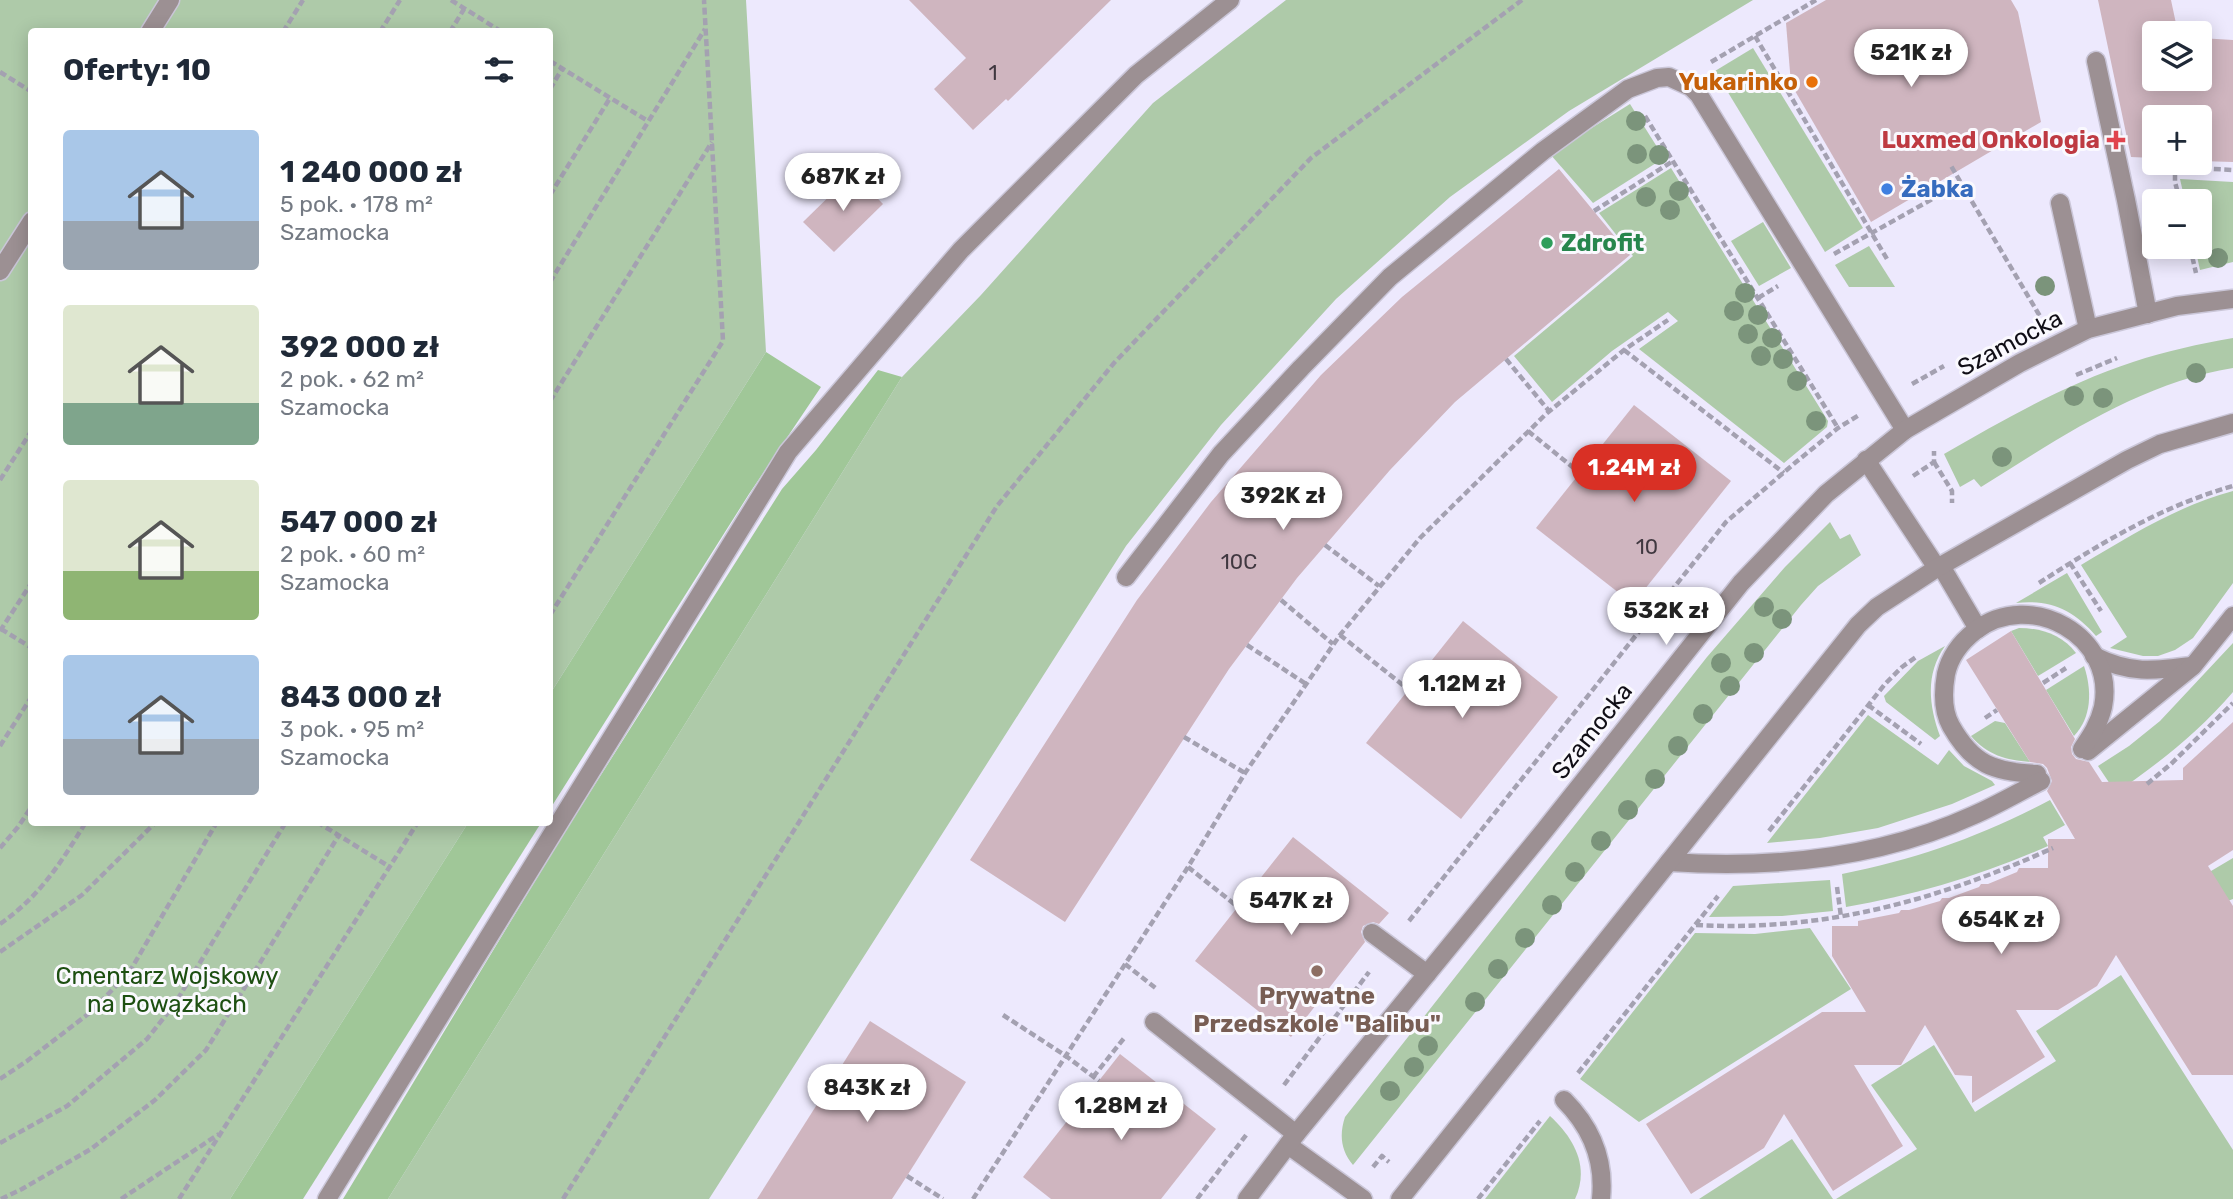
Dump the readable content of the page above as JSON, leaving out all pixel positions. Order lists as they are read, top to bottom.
{
  "streets": {
    "street": ["Szamocka"]
  },
  "parks": ["Cmentarz Wojskowy na Powązkach"],
  "places": {
    "other": [
      "Yukarinko",
      "Żabka",
      "Zdrofit",
      "Prywatne Przedszkole \"Balibu\""
    ],
    "health": ["Luxmed Onkologia"]
  },
  "house_numbers": ["1", "10", "10C"],
  "page": {
    "map_buttons": ["+", "−"],
    "heading": "Oferty: 10",
    "price": [
      "521K zł",
      "687K zł",
      "1.24M zł",
      "392K zł",
      "532K zł",
      "1.12M zł",
      "547K zł",
      "654K zł",
      "843K zł",
      "1.28M zł"
    ],
    "list": [
      {
        "name": "1 240 000 zł",
        "note": "5 pok. · 178 m² · Szamocka"
      },
      {
        "name": "392 000 zł",
        "note": "2 pok. · 62 m² · Szamocka"
      },
      {
        "name": "547 000 zł",
        "note": "2 pok. · 60 m² · Szamocka"
      },
      {
        "name": "843 000 zł",
        "note": "3 pok. · 95 m² · Szamocka"
      }
    ]
  }
}
